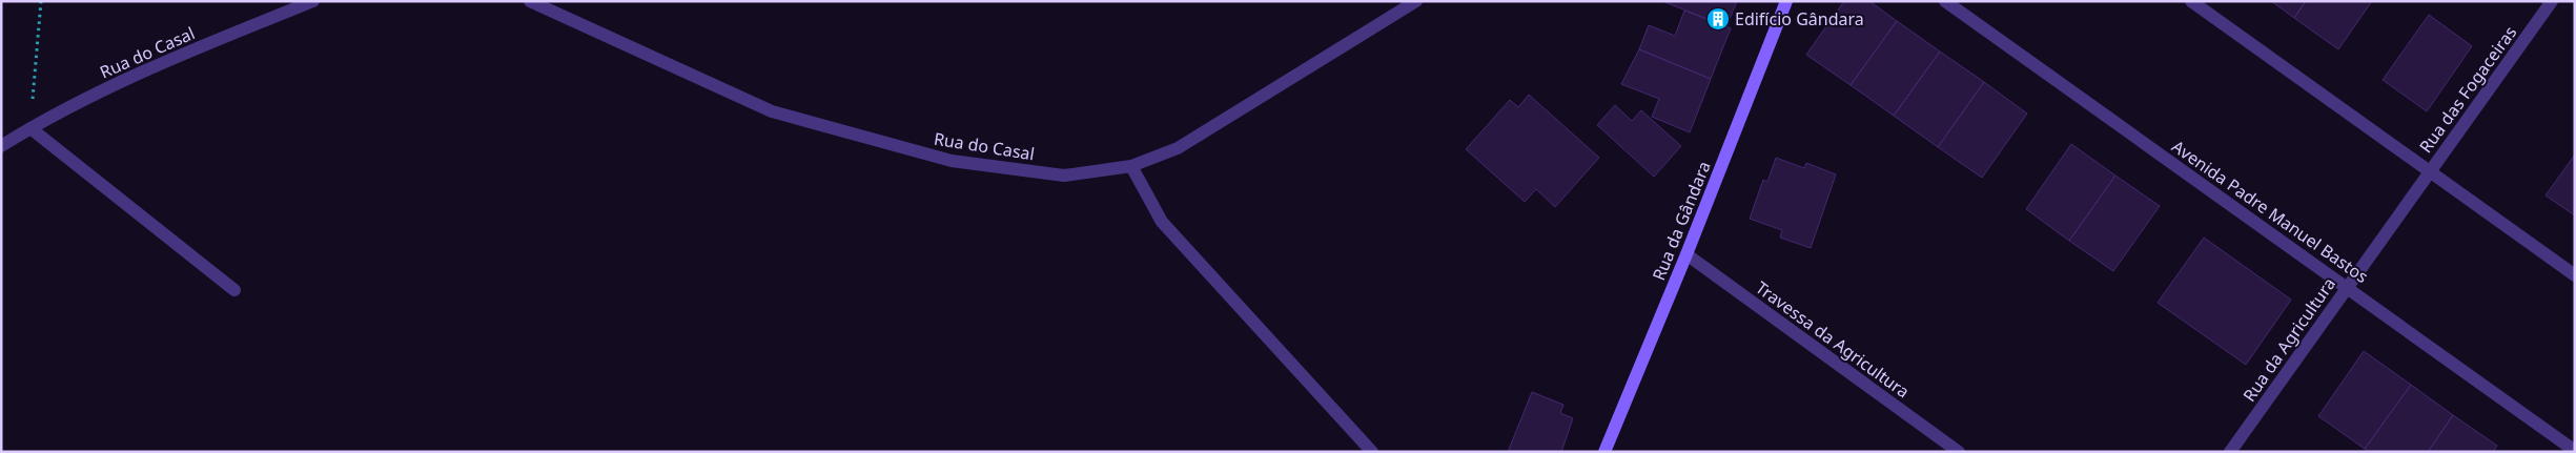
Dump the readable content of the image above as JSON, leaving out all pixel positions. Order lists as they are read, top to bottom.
{
  "streets": {
    "main road": ["Rua da Gândara"],
    "street": [
      "Rua do Casal",
      "Rua das Fogaceiras",
      "Avenida Padre Manuel Bastos",
      "Travessa da Agricultura",
      "Rua da Agricultura"
    ]
  },
  "crossings": [
    ["Rua das Fogaceiras", "Rua da Agricultura"],
    ["Avenida Padre Manuel Bastos", "Rua da Agricultura"],
    ["Rua da Gândara", "Travessa da Agricultura"]
  ],
  "places": {
    "building": ["Edifício Gândara"]
  }
}
